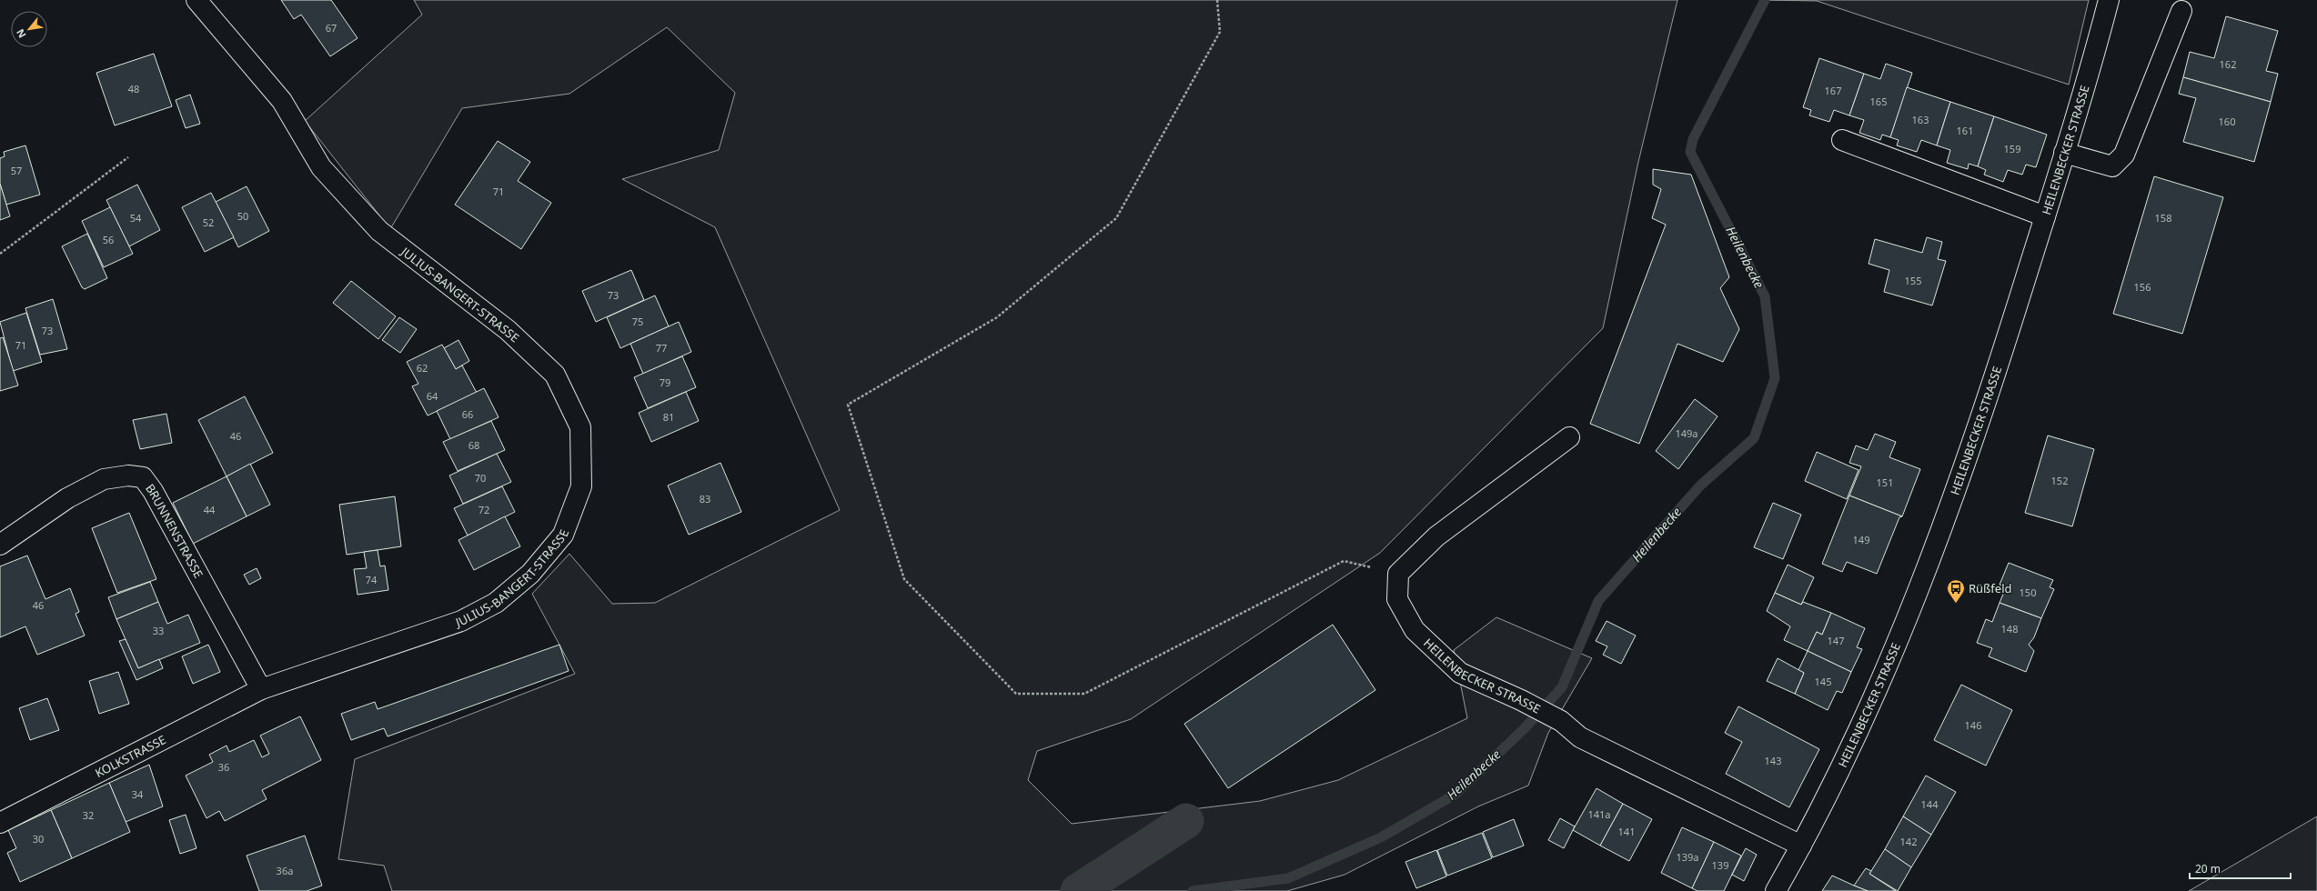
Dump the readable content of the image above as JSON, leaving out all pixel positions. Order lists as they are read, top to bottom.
{
  "streets": {
    "street": [
      "HEILENBECKER STRASSE",
      "JULIUS-BANGERT-STRASSE",
      "BRUNNENSTRASSE",
      "KOLKSTRASSE"
    ]
  },
  "crossings": [
    ["JULIUS-BANGERT-STRASSE", "BRUNNENSTRASSE"],
    ["JULIUS-BANGERT-STRASSE", "KOLKSTRASSE"],
    ["BRUNNENSTRASSE", "KOLKSTRASSE"]
  ],
  "water": ["Heilenbecke"],
  "places": {
    "bus stop": ["Rüßfeld"]
  },
  "house_numbers": [
    "67",
    "162",
    "48",
    "167",
    "165",
    "163",
    "160",
    "161",
    "159",
    "57",
    "71",
    "50",
    "54",
    "158",
    "52",
    "56",
    "155",
    "156",
    "73",
    "75",
    "73",
    "71",
    "77",
    "62",
    "79",
    "64",
    "66",
    "81",
    "149a",
    "46",
    "68",
    "70",
    "152",
    "151",
    "83",
    "44",
    "72",
    "149",
    "74",
    "150",
    "46",
    "148",
    "33",
    "147",
    "145",
    "146",
    "143",
    "36",
    "34",
    "144",
    "141a",
    "32",
    "141",
    "30",
    "142",
    "139a",
    "139",
    "36a"
  ],
  "scale_bar": "20 m",
  "north": "bottom left"
}
